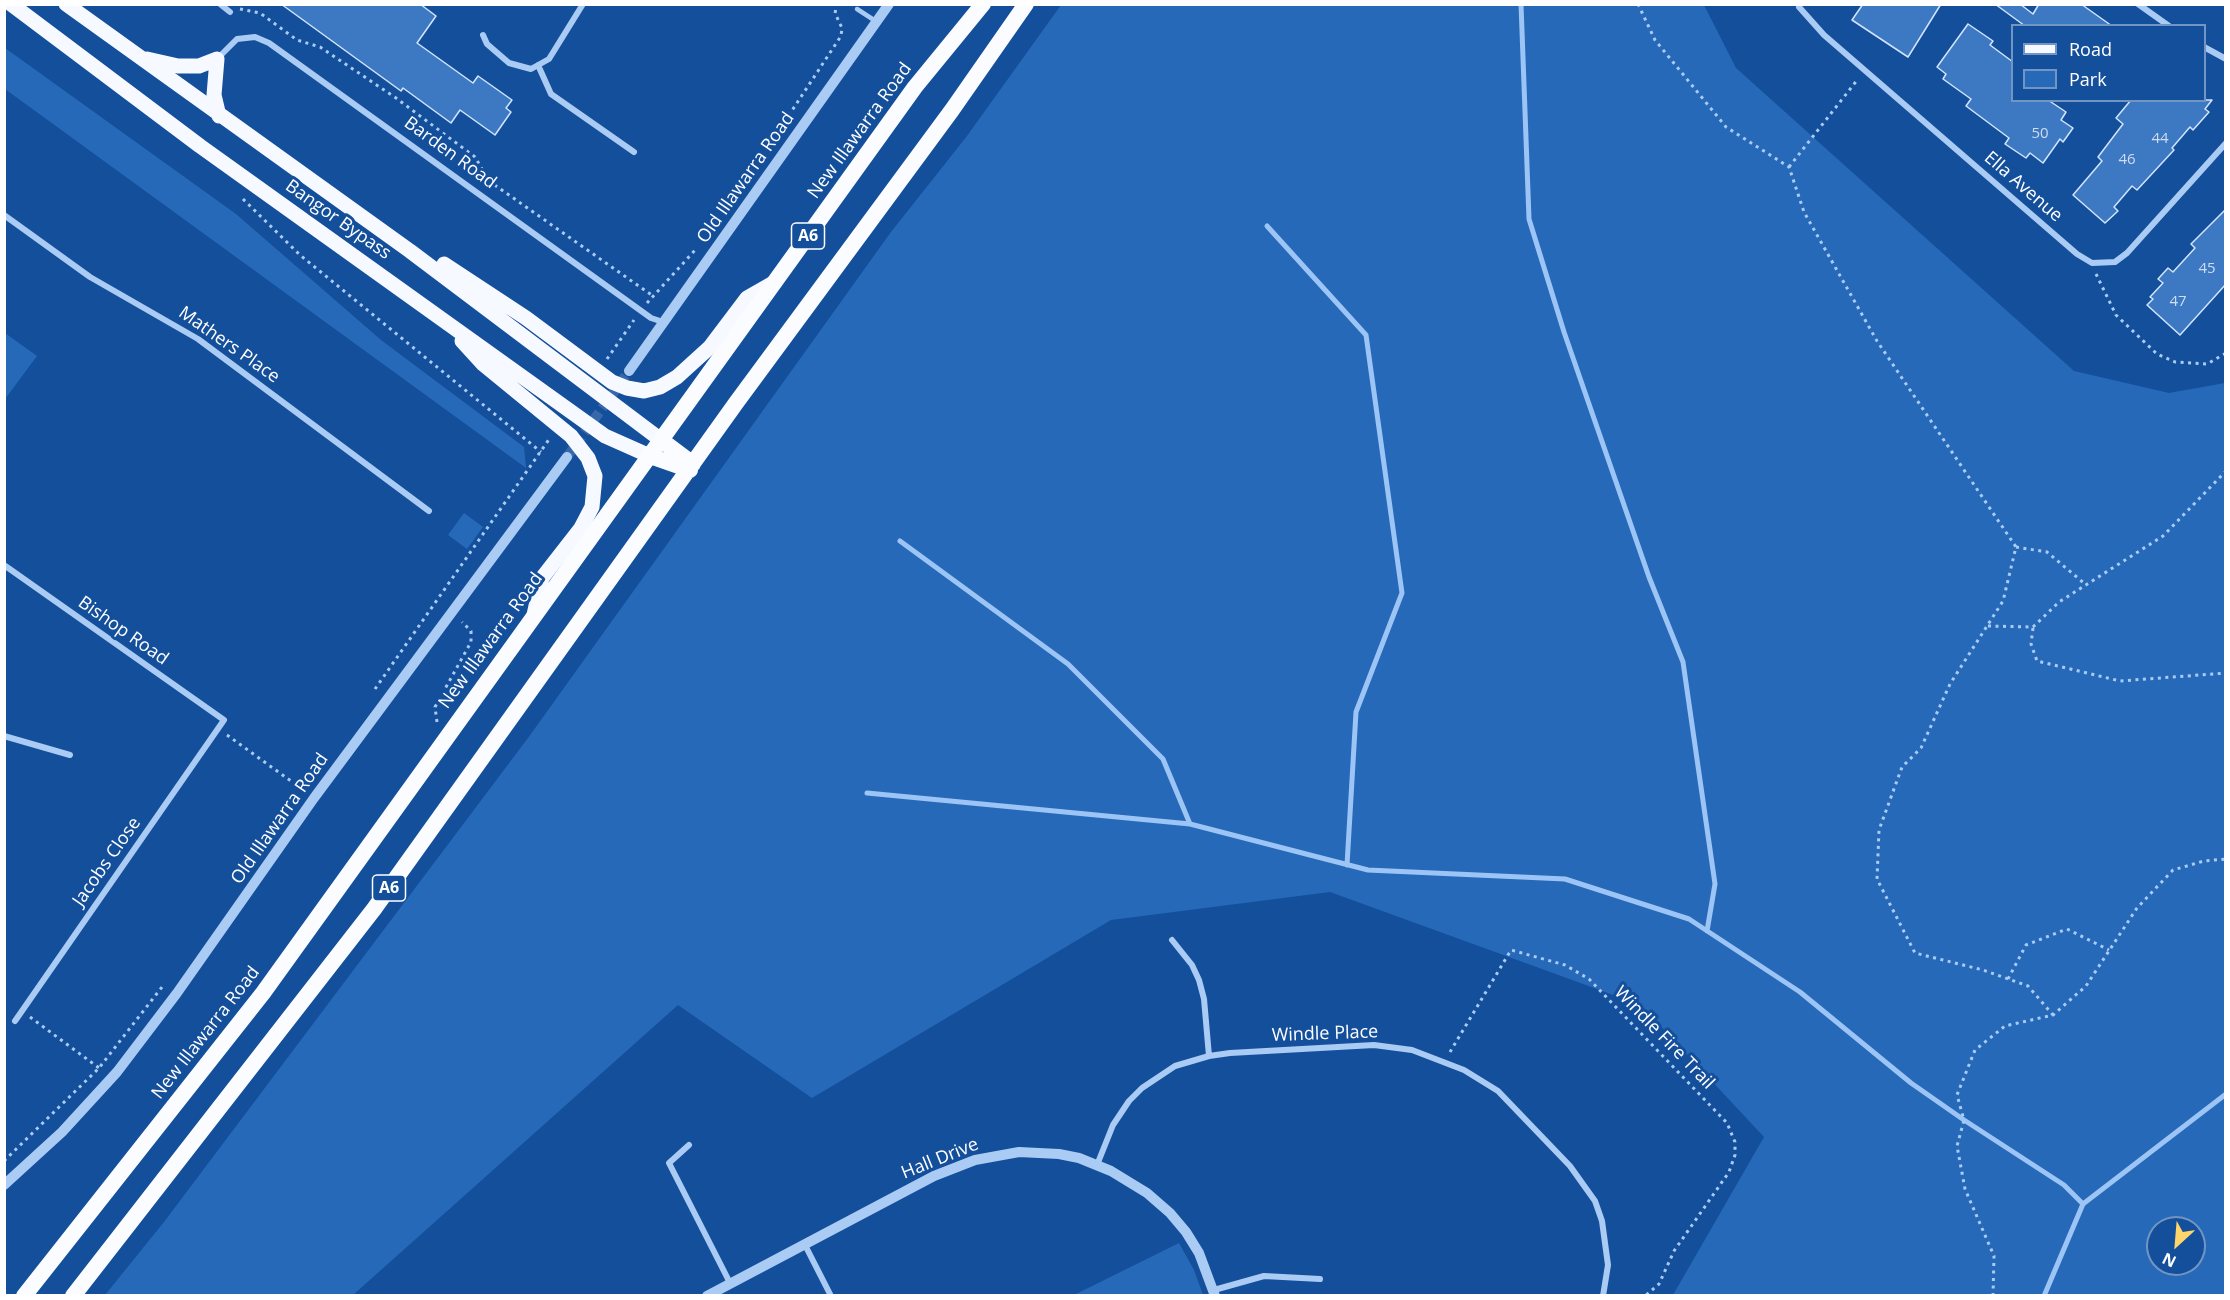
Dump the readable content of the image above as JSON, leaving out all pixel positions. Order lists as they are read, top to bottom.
{
  "streets": {
    "highway": ["New Illawarra Road", "A6"],
    "main road": ["Bangor Bypass"],
    "street": [
      "Barden Road",
      "Old Illawarra Road",
      "Ella Avenue",
      "Mathers Place",
      "Bishop Road",
      "Jacobs Close",
      "Windle Place",
      "Hall Drive"
    ],
    "path": ["Windle Fire Trail"]
  },
  "crossings": [
    ["New Illawarra Road", "Bangor Bypass"],
    ["Barden Road", "Old Illawarra Road"],
    ["Bishop Road", "Jacobs Close"],
    ["Windle Place", "Windle Fire Trail"],
    ["Windle Place", "Hall Drive"]
  ],
  "house_numbers": [
    "50",
    "44",
    "46",
    "45",
    "47"
  ],
  "legend": ["Road", "Park"],
  "north": "bottom left"
}
